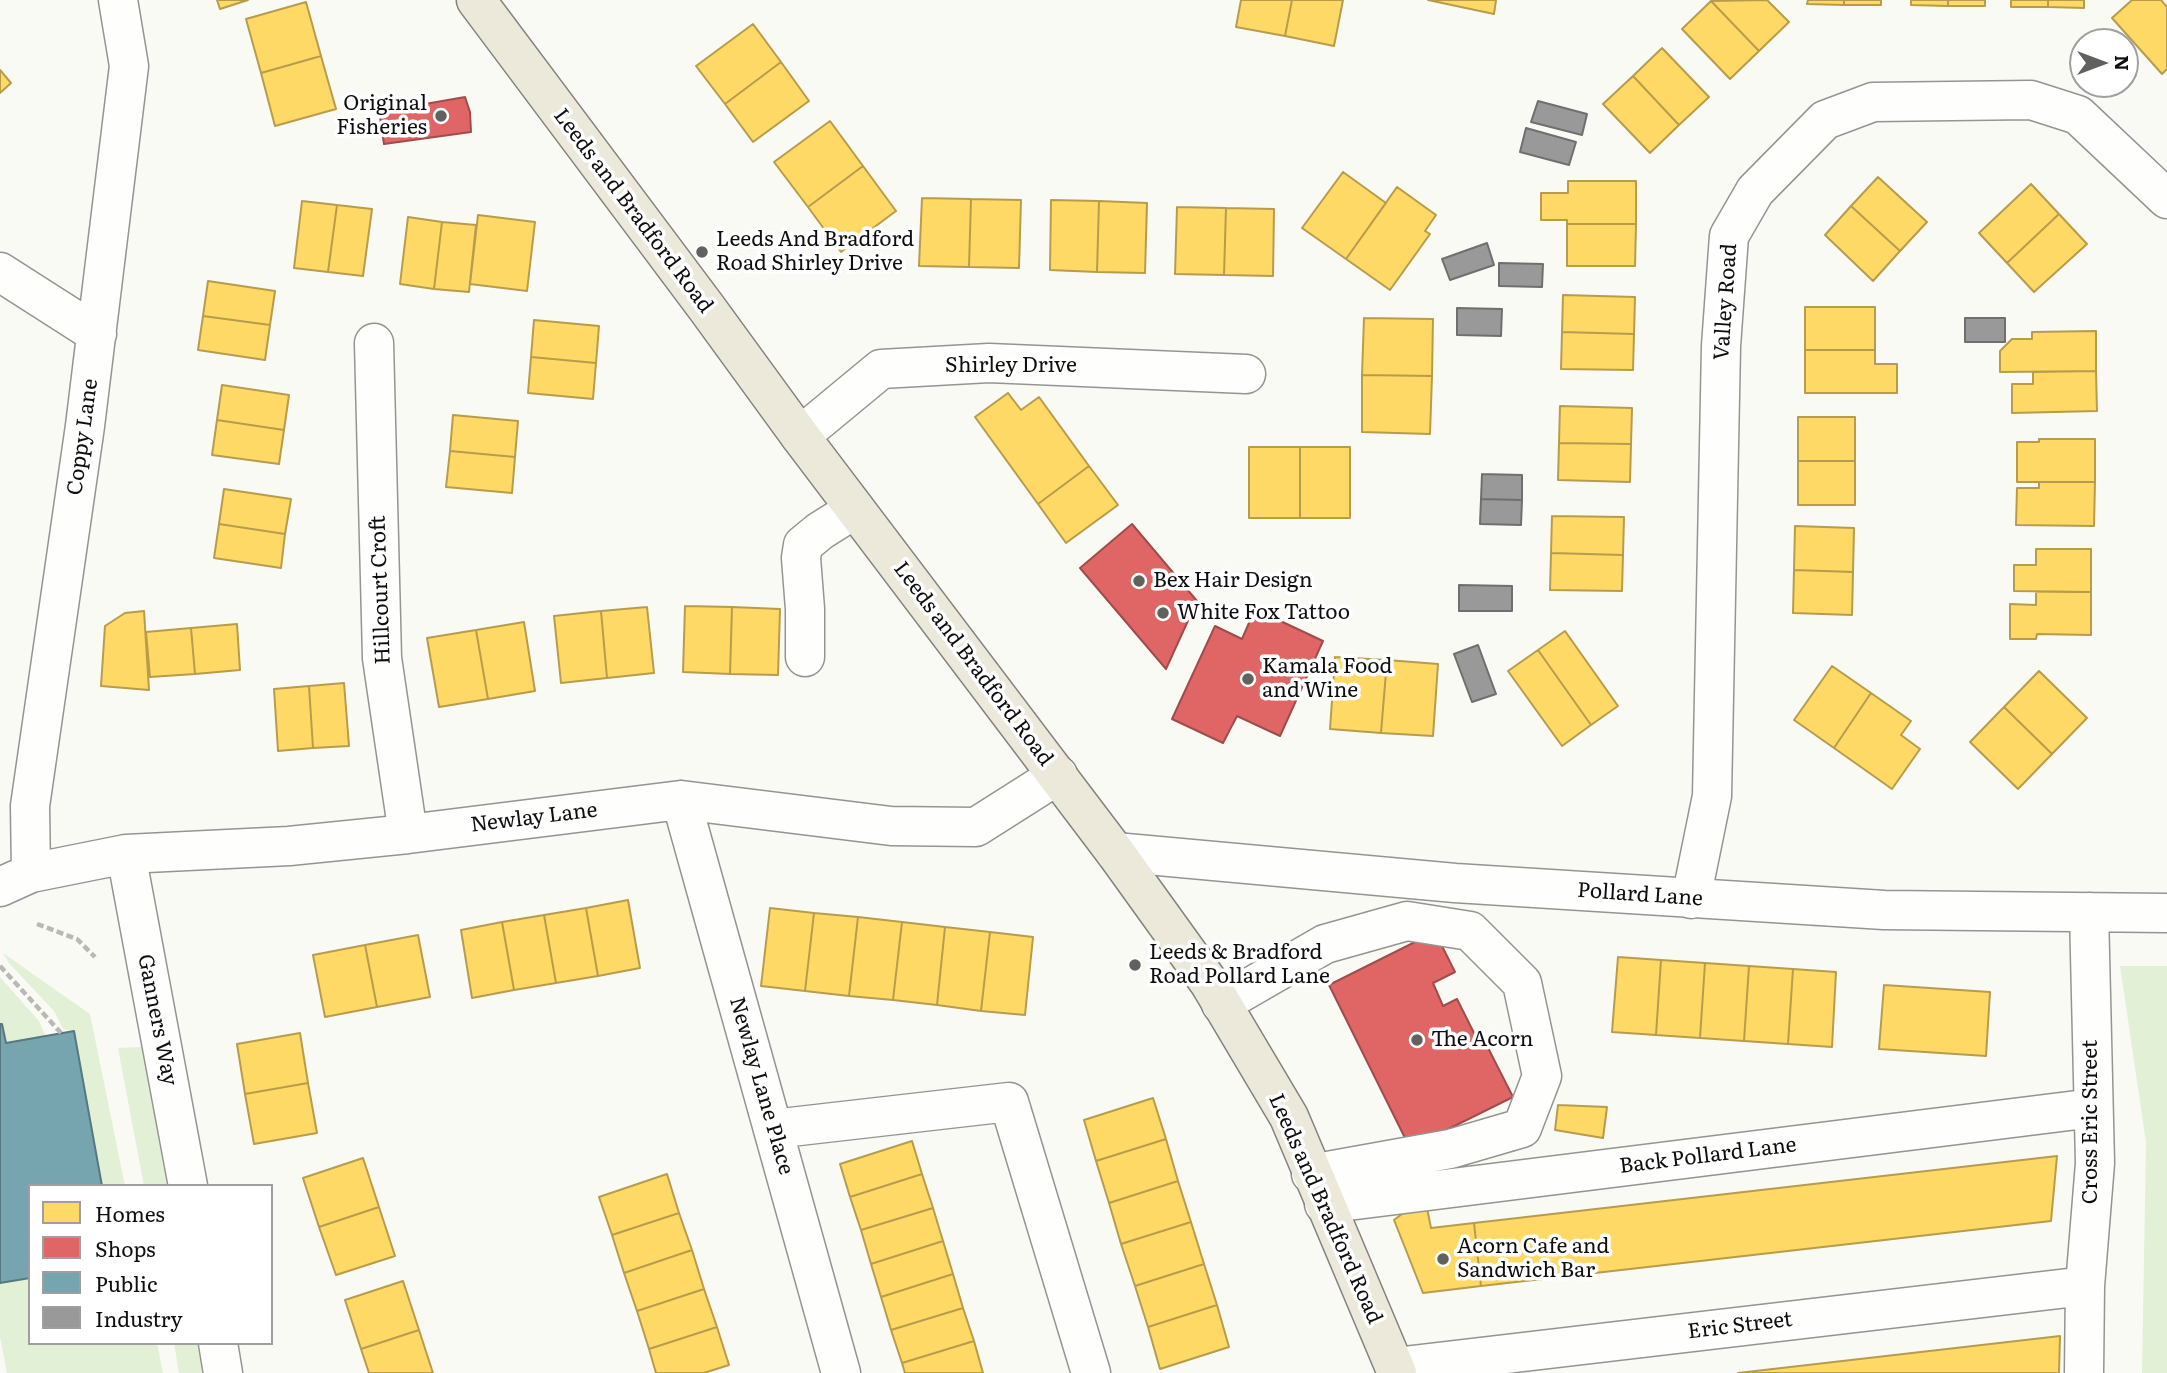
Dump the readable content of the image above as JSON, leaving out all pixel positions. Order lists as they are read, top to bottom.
{
  "streets": {
    "main road": ["Leeds and Bradford Road"],
    "street": [
      "Valley Road",
      "Shirley Drive",
      "Coppy Lane",
      "Hillcourt Croft",
      "Newlay Lane",
      "Pollard Lane",
      "Ganners Way",
      "Newlay Lane Place",
      "Cross Eric Street",
      "Back Pollard Lane",
      "Eric Street"
    ]
  },
  "crossings": [
    ["Leeds and Bradford Road", "Shirley Drive"],
    ["Leeds and Bradford Road", "Newlay Lane"],
    ["Leeds and Bradford Road", "Pollard Lane"],
    ["Leeds and Bradford Road", "Back Pollard Lane"],
    ["Leeds and Bradford Road", "Eric Street"],
    ["Valley Road", "Pollard Lane"],
    ["Coppy Lane", "Newlay Lane"],
    ["Hillcourt Croft", "Newlay Lane"],
    ["Newlay Lane", "Ganners Way"],
    ["Newlay Lane", "Newlay Lane Place"],
    ["Pollard Lane", "Cross Eric Street"],
    ["Cross Eric Street", "Back Pollard Lane"],
    ["Cross Eric Street", "Eric Street"]
  ],
  "places": [
    "Original Fisheries",
    "Leeds And Bradford Road Shirley Drive",
    "Bex Hair Design",
    "White Fox Tattoo",
    "Kamala Food and Wine",
    "Leeds & Bradford Road Pollard Lane",
    "The Acorn",
    "Acorn Cafe and Sandwich Bar"
  ],
  "legend": [
    "Homes",
    "Shops",
    "Public",
    "Industry"
  ],
  "north": "right"
}
